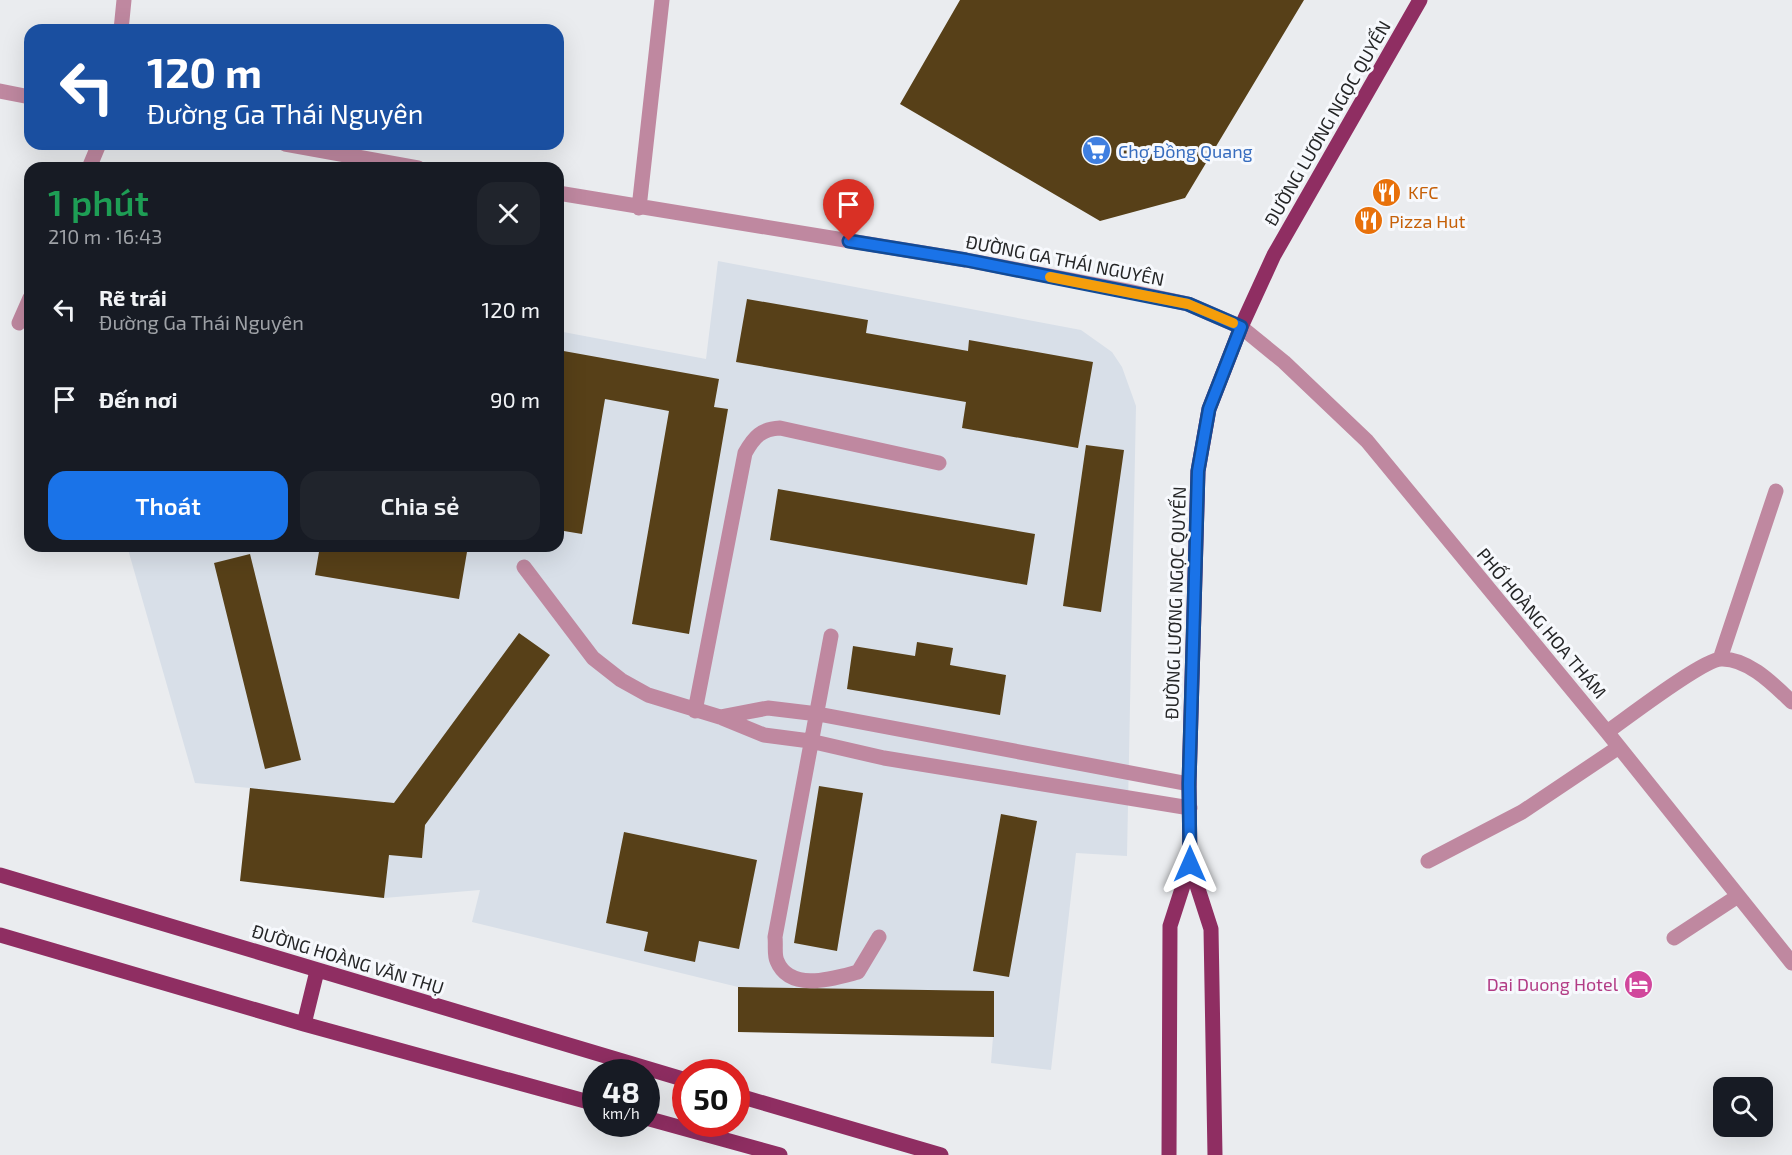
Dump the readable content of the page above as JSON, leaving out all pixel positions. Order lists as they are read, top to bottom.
{
  "streets": {
    "main road": ["ĐƯỜNG LƯƠNG NGỌC QUYẾN", "ĐƯỜNG HOÀNG VĂN THỤ"],
    "street": ["ĐƯỜNG GA THÁI NGUYÊN", "PHỐ HOÀNG HOA THÁM"]
  },
  "crossings": [
    ["ĐƯỜNG LƯƠNG NGỌC QUYẾN", "ĐƯỜNG GA THÁI NGUYÊN"],
    ["ĐƯỜNG LƯƠNG NGỌC QUYẾN", "PHỐ HOÀNG HOA THÁM"],
    ["ĐƯỜNG GA THÁI NGUYÊN", "PHỐ HOÀNG HOA THÁM"]
  ],
  "places": {
    "supermarket": ["Chợ Đồng Quang"],
    "restaurant": ["KFC", "Pizza Hut"],
    "hotel": ["Dai Duong Hotel"]
  },
  "page": {
    "turn": ["120 m", "Đường Ga Thái Nguyên"],
    "heading": ["1 phút", "210 m · 16:43"],
    "list": [
      {
        "name": "Rẽ trái",
        "note": "Đường Ga Thái Nguyên",
        "value": "120 m"
      },
      {
        "name": "Đến nơi",
        "value": "90 m"
      }
    ],
    "buttons": ["Thoát", "Chia sẻ"],
    "speed": "48 km/h",
    "limit": "50"
  }
}
